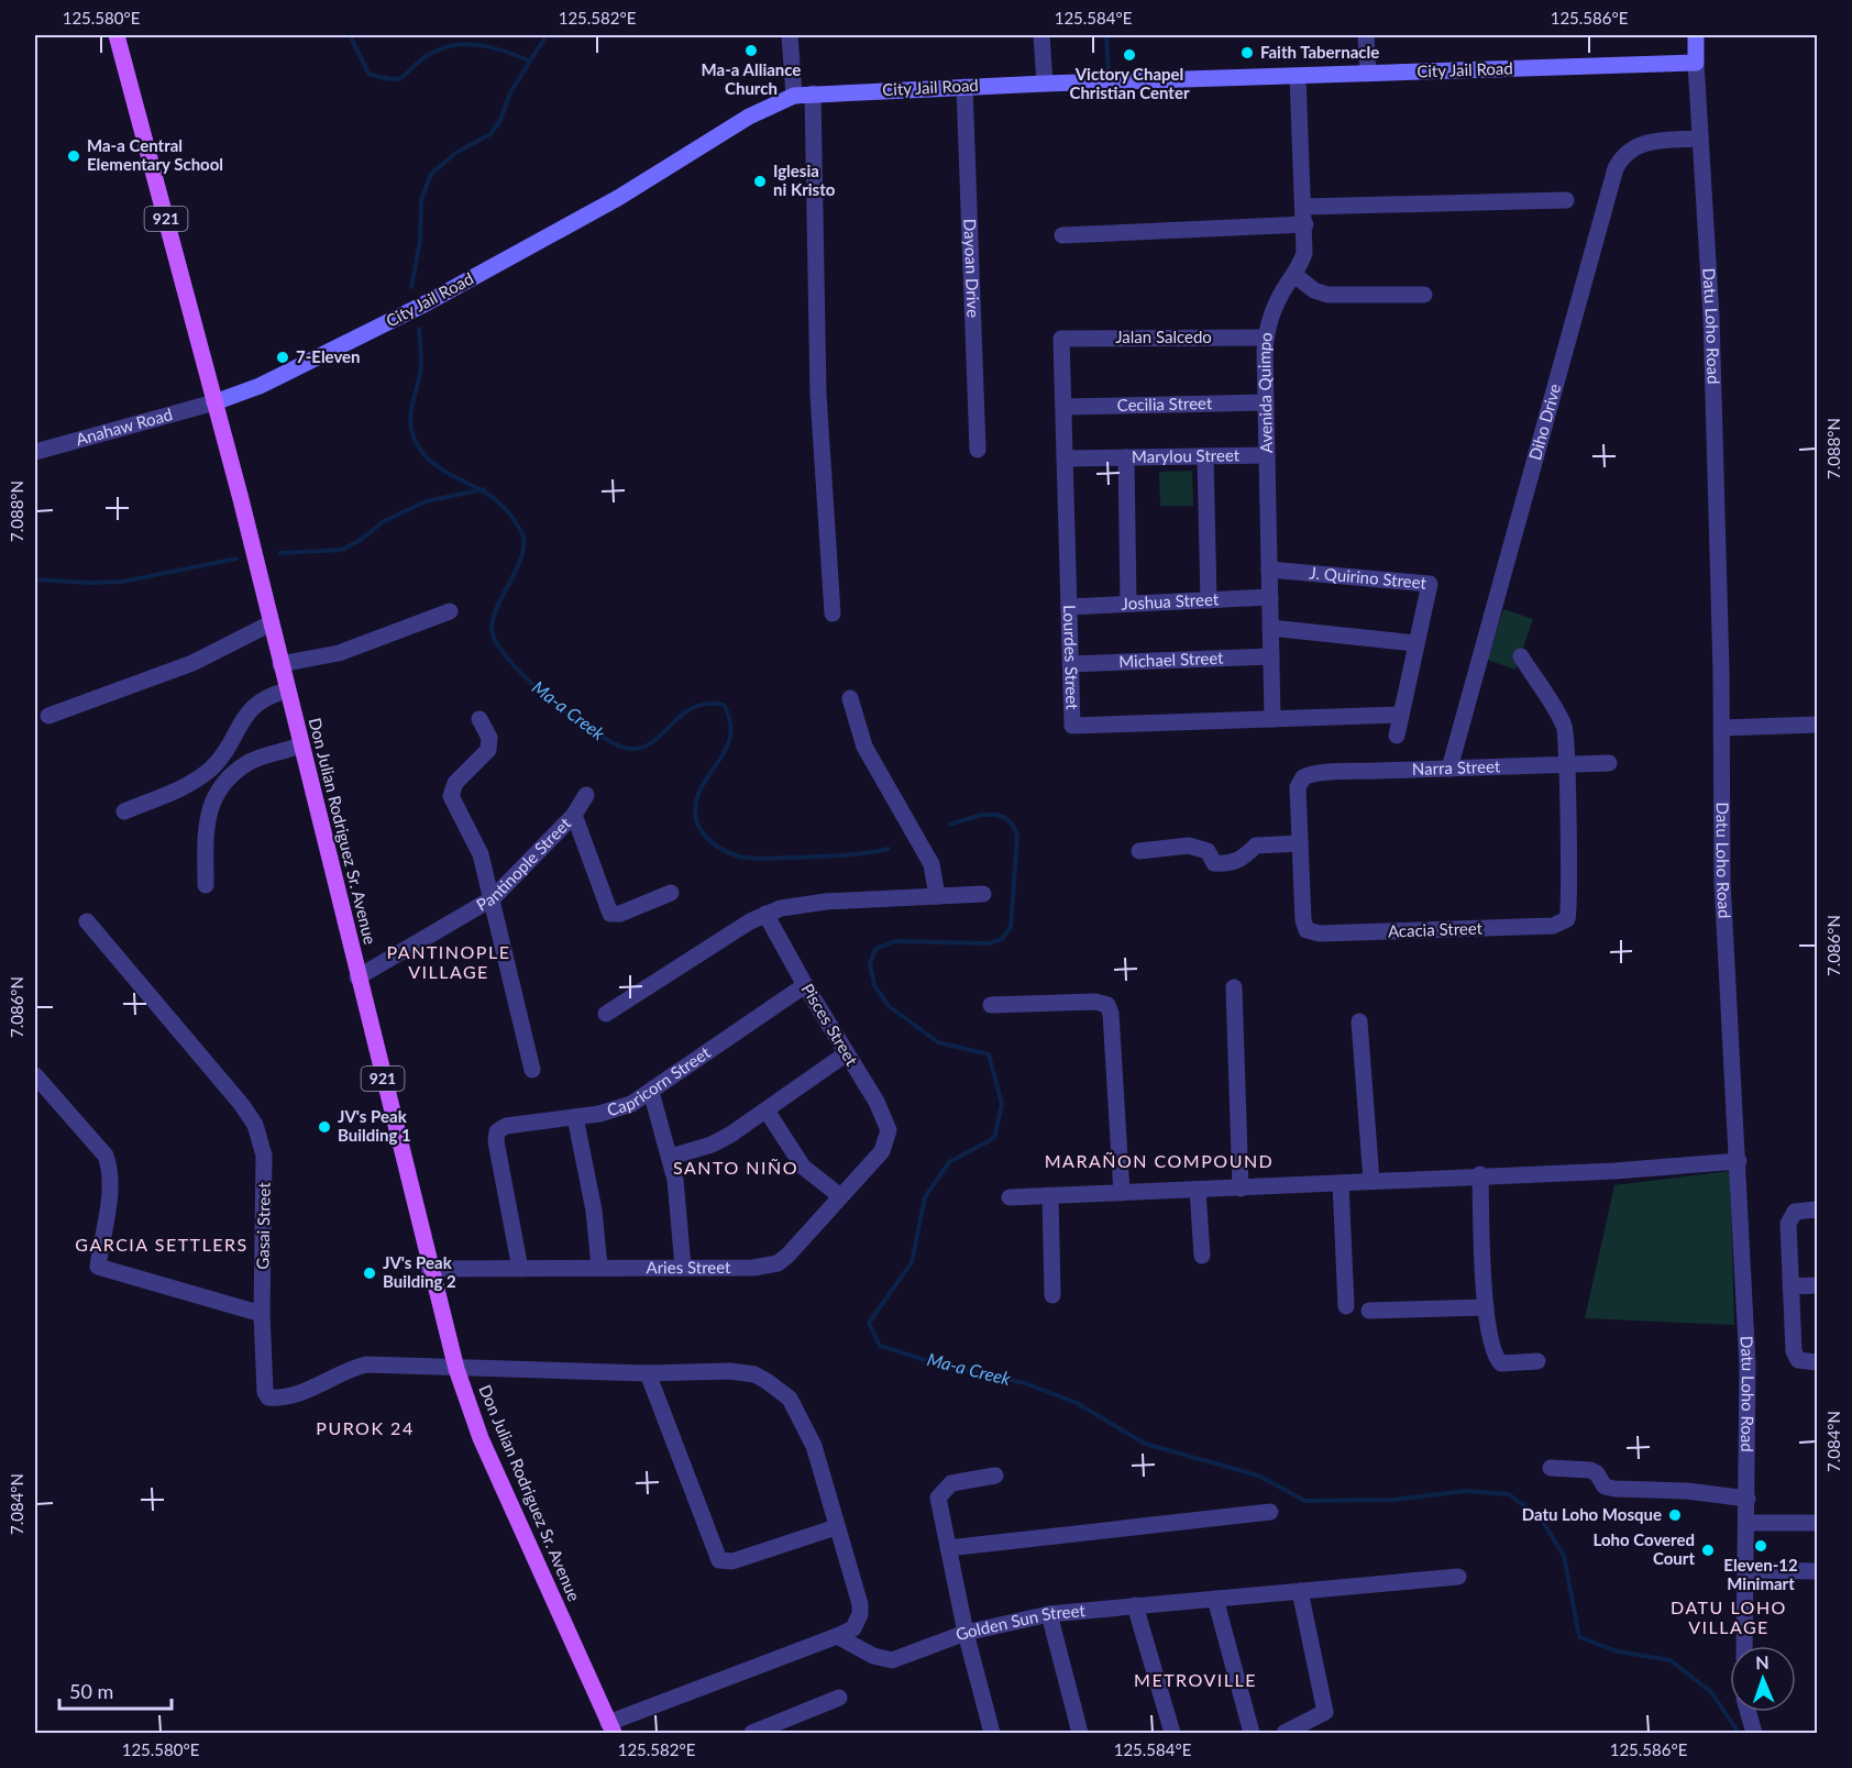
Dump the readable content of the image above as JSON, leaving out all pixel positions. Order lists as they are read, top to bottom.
{
  "streets": {
    "main road": ["921", "Don Julian Rodriguez Sr. Avenue"],
    "street": [
      "City Jail Road",
      "Dayoan Drive",
      "Datu Loho Road",
      "Jalan Salcedo",
      "Avenida Quimpo",
      "Cecilia Street",
      "Diho Drive",
      "Anahaw Road",
      "Marylou Street",
      "J. Quirino Street",
      "Joshua Street",
      "Lourdes Street",
      "Michael Street",
      "Narra Street",
      "Pantinople Street",
      "Acacia Street",
      "Pisces Street",
      "Capricorn Street",
      "Gasai Street",
      "Aries Street",
      "Golden Sun Street"
    ]
  },
  "crossings": [
    ["City Jail Road", "Dayoan Drive"],
    ["City Jail Road", "Datu Loho Road"],
    ["City Jail Road", "Avenida Quimpo"],
    ["City Jail Road", "Anahaw Road"],
    ["City Jail Road", "Don Julian Rodriguez Sr. Avenue"],
    ["Datu Loho Road", "Diho Drive"],
    ["Jalan Salcedo", "Avenida Quimpo"],
    ["Jalan Salcedo", "Lourdes Street"],
    ["Avenida Quimpo", "Cecilia Street"],
    ["Avenida Quimpo", "Marylou Street"],
    ["Avenida Quimpo", "J. Quirino Street"],
    ["Avenida Quimpo", "Joshua Street"],
    ["Avenida Quimpo", "Lourdes Street"],
    ["Avenida Quimpo", "Michael Street"],
    ["Cecilia Street", "Lourdes Street"],
    ["Diho Drive", "Narra Street"],
    ["Anahaw Road", "Don Julian Rodriguez Sr. Avenue"],
    ["Marylou Street", "Lourdes Street"],
    ["J. Quirino Street", "Lourdes Street"],
    ["Joshua Street", "Lourdes Street"],
    ["Lourdes Street", "Michael Street"],
    ["Narra Street", "Acacia Street"],
    ["Don Julian Rodriguez Sr. Avenue", "Pantinople Street"],
    ["Don Julian Rodriguez Sr. Avenue", "Gasai Street"],
    ["Don Julian Rodriguez Sr. Avenue", "Aries Street"],
    ["Pisces Street", "Capricorn Street"],
    ["Pisces Street", "Aries Street"],
    ["Capricorn Street", "Aries Street"]
  ],
  "districts": [
    "PANTINOPLE VILLAGE",
    "MARAÑON COMPOUND",
    "SANTO NIÑO",
    "GARCIA SETTLERS",
    "PUROK 24",
    "DATU LOHO VILLAGE",
    "METROVILLE"
  ],
  "water": ["Ma-a Creek"],
  "places": [
    "Ma-a Alliance Church",
    "Faith Tabernacle",
    "Victory Chapel Christian Center",
    "Ma-a Central Elementary School",
    "Iglesia ni Kristo",
    "7-Eleven",
    "JV's Peak Building 1",
    "JV's Peak Building 2",
    "Datu Loho Mosque",
    "Eleven-12 Minimart",
    "Loho Covered Court"
  ],
  "scale_bar": "50 m",
  "north": "top",
  "coordinates": [
    "125.580°E",
    "125.582°E",
    "125.584°E",
    "125.586°E",
    "7.088°N",
    "7.086°N",
    "7.084°N"
  ]
}
